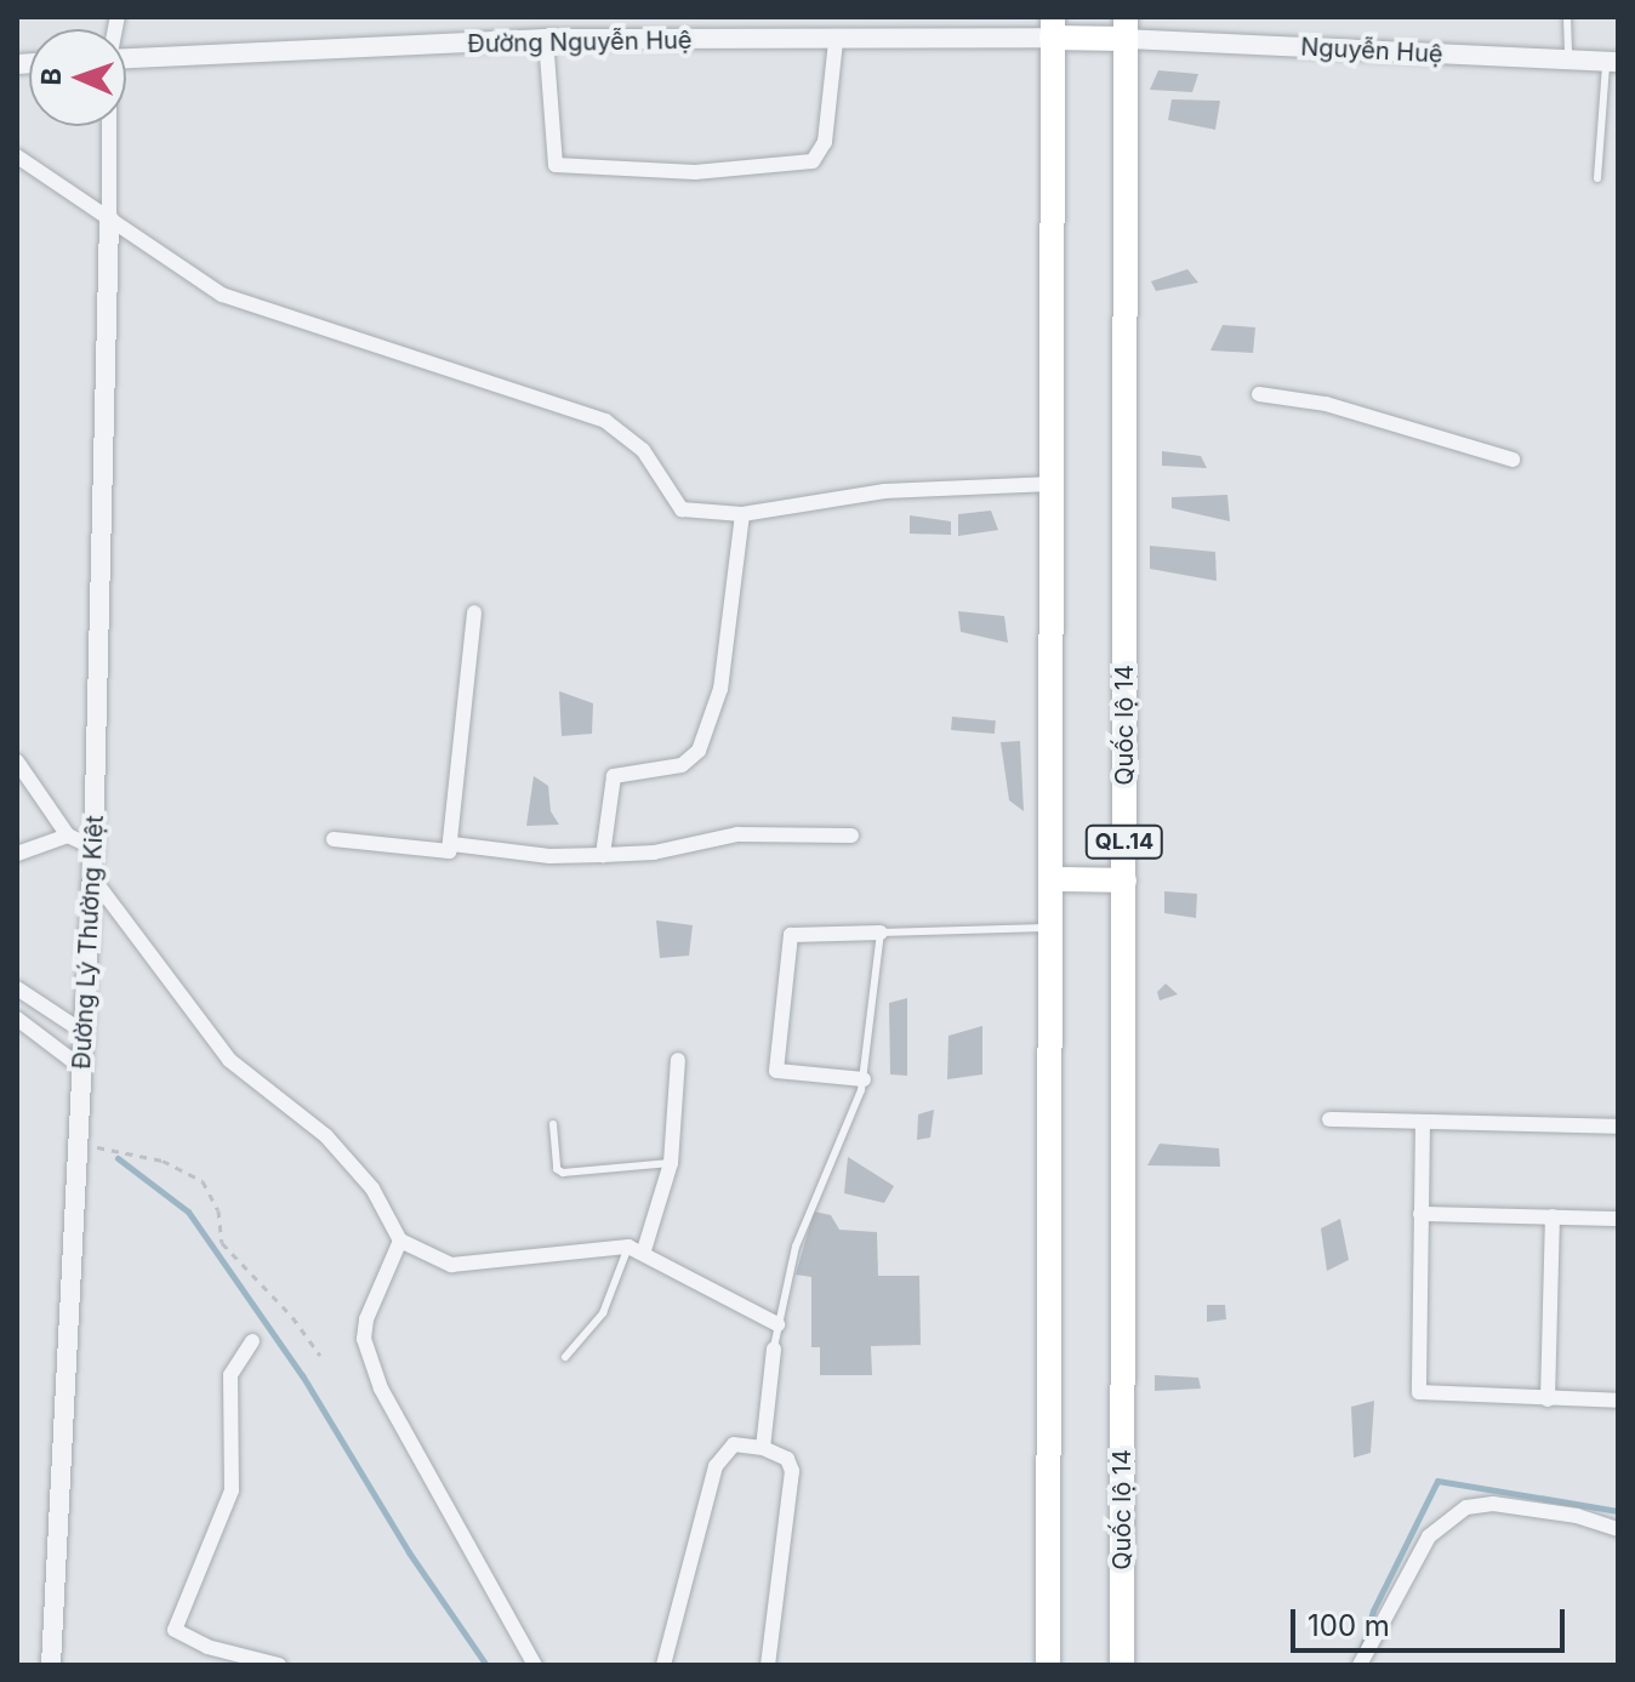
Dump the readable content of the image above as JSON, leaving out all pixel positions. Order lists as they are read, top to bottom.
{
  "streets": {
    "highway": ["Quốc lộ 14", "QL.14"],
    "street": ["Đường Nguyễn Huệ", "Nguyễn Huệ", "Đường Lý Thường Kiệt"]
  },
  "crossings": [
    ["Đường Nguyễn Huệ", "QL.14"],
    ["Nguyễn Huệ", "Quốc lộ 14"]
  ],
  "scale_bar": "100 m",
  "north": "left"
}
